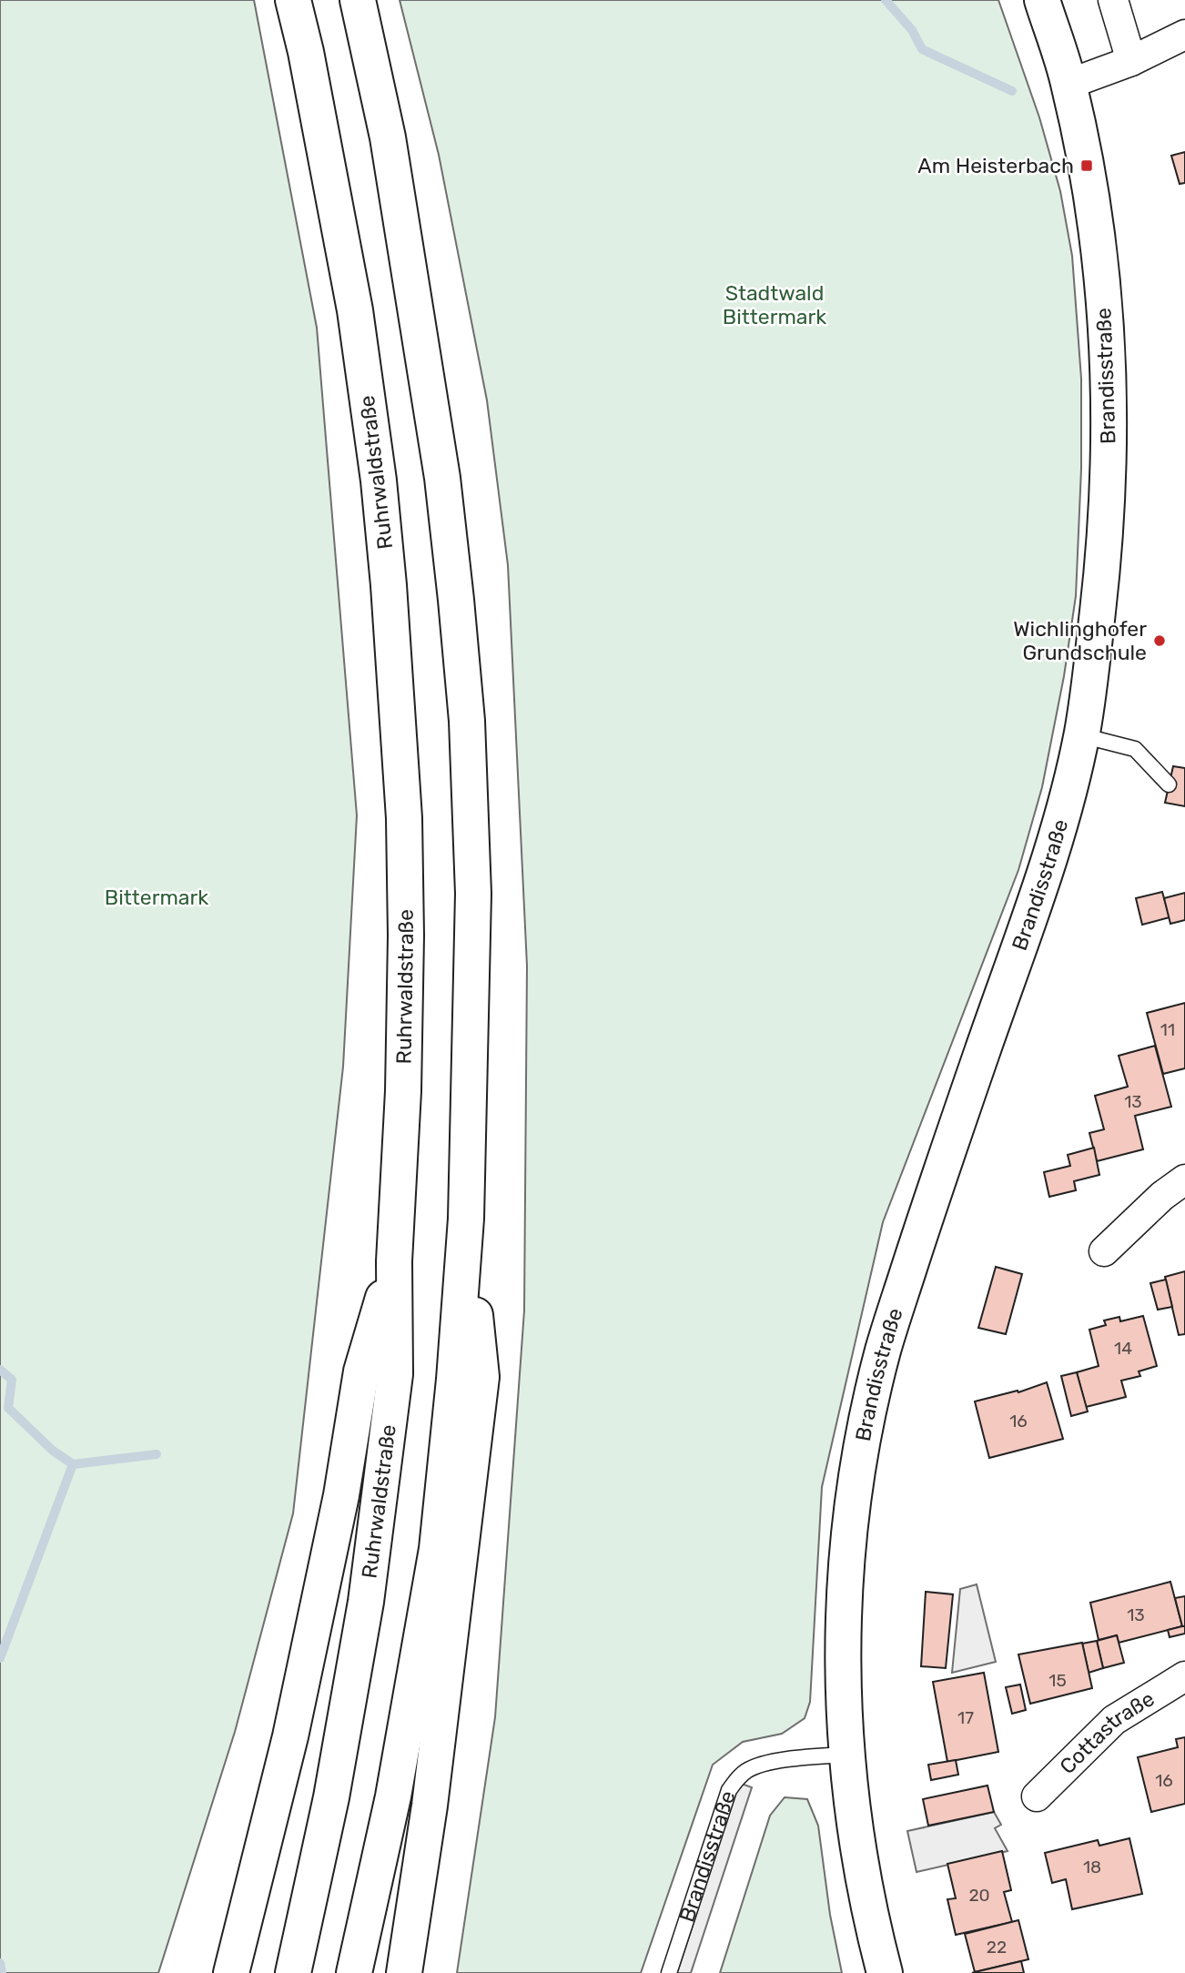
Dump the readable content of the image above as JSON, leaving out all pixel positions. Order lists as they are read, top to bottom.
{
  "streets": {
    "main road": ["Brandisstraße", "Ruhrwaldstraße"],
    "street": ["Cottastraße"]
  },
  "parks": ["Stadtwald Bittermark", "Bittermark"],
  "places": {
    "transit": ["Am Heisterbach"],
    "other": ["Wichlinghofer Grundschule"]
  },
  "house_numbers": [
    "11",
    "13",
    "14",
    "16",
    "13",
    "15",
    "17",
    "16",
    "18",
    "20",
    "22"
  ]
}
